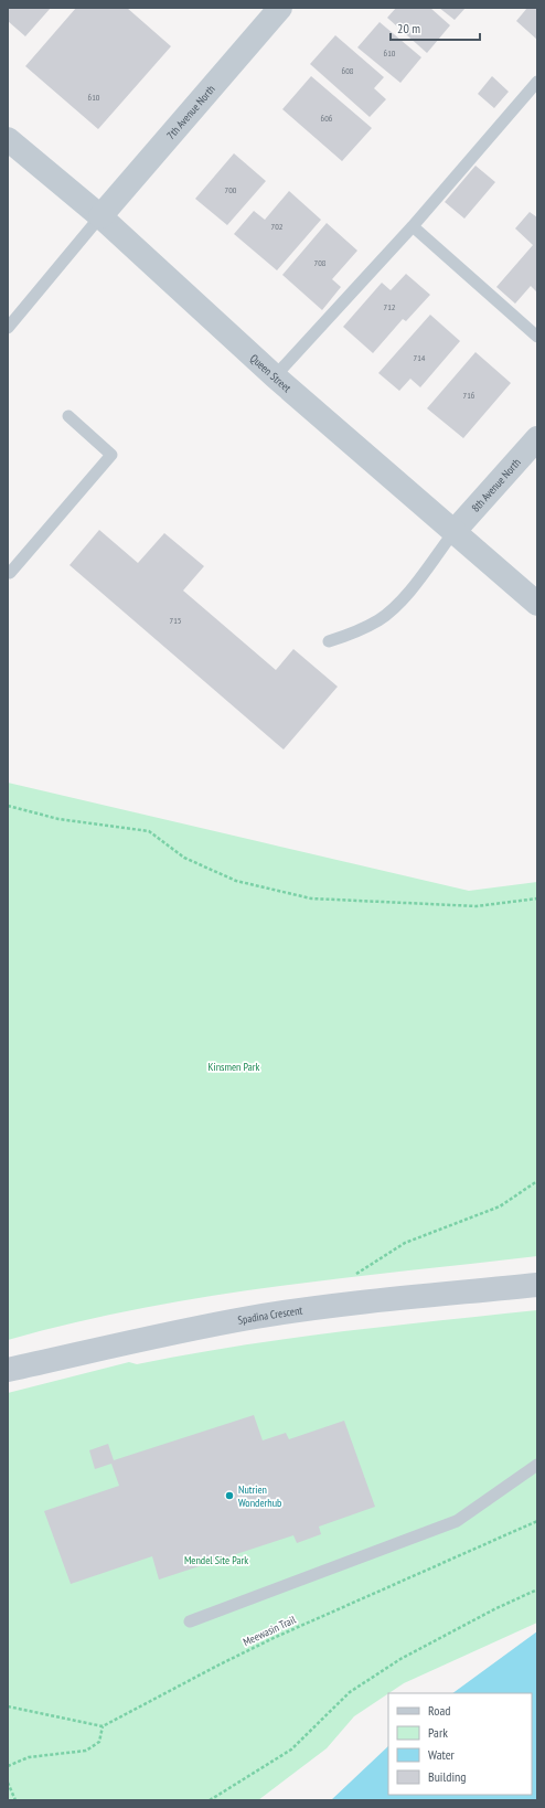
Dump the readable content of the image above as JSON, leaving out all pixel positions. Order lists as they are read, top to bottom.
{
  "streets": {
    "street": [
      "7th Avenue North",
      "Queen Street",
      "8th Avenue North",
      "Spadina Crescent"
    ],
    "path": ["Meewasin Trail"]
  },
  "crossings": [
    ["7th Avenue North", "Queen Street"],
    ["Queen Street", "8th Avenue North"]
  ],
  "parks": ["Kinsmen Park", "Mendel Site Park"],
  "places": ["Nutrien Wonderhub"],
  "house_numbers": [
    "610",
    "608",
    "610",
    "606",
    "700",
    "702",
    "708",
    "712",
    "714",
    "716",
    "715"
  ],
  "legend": [
    "Road",
    "Park",
    "Water",
    "Building"
  ],
  "scale_bar": "20 m"
}
